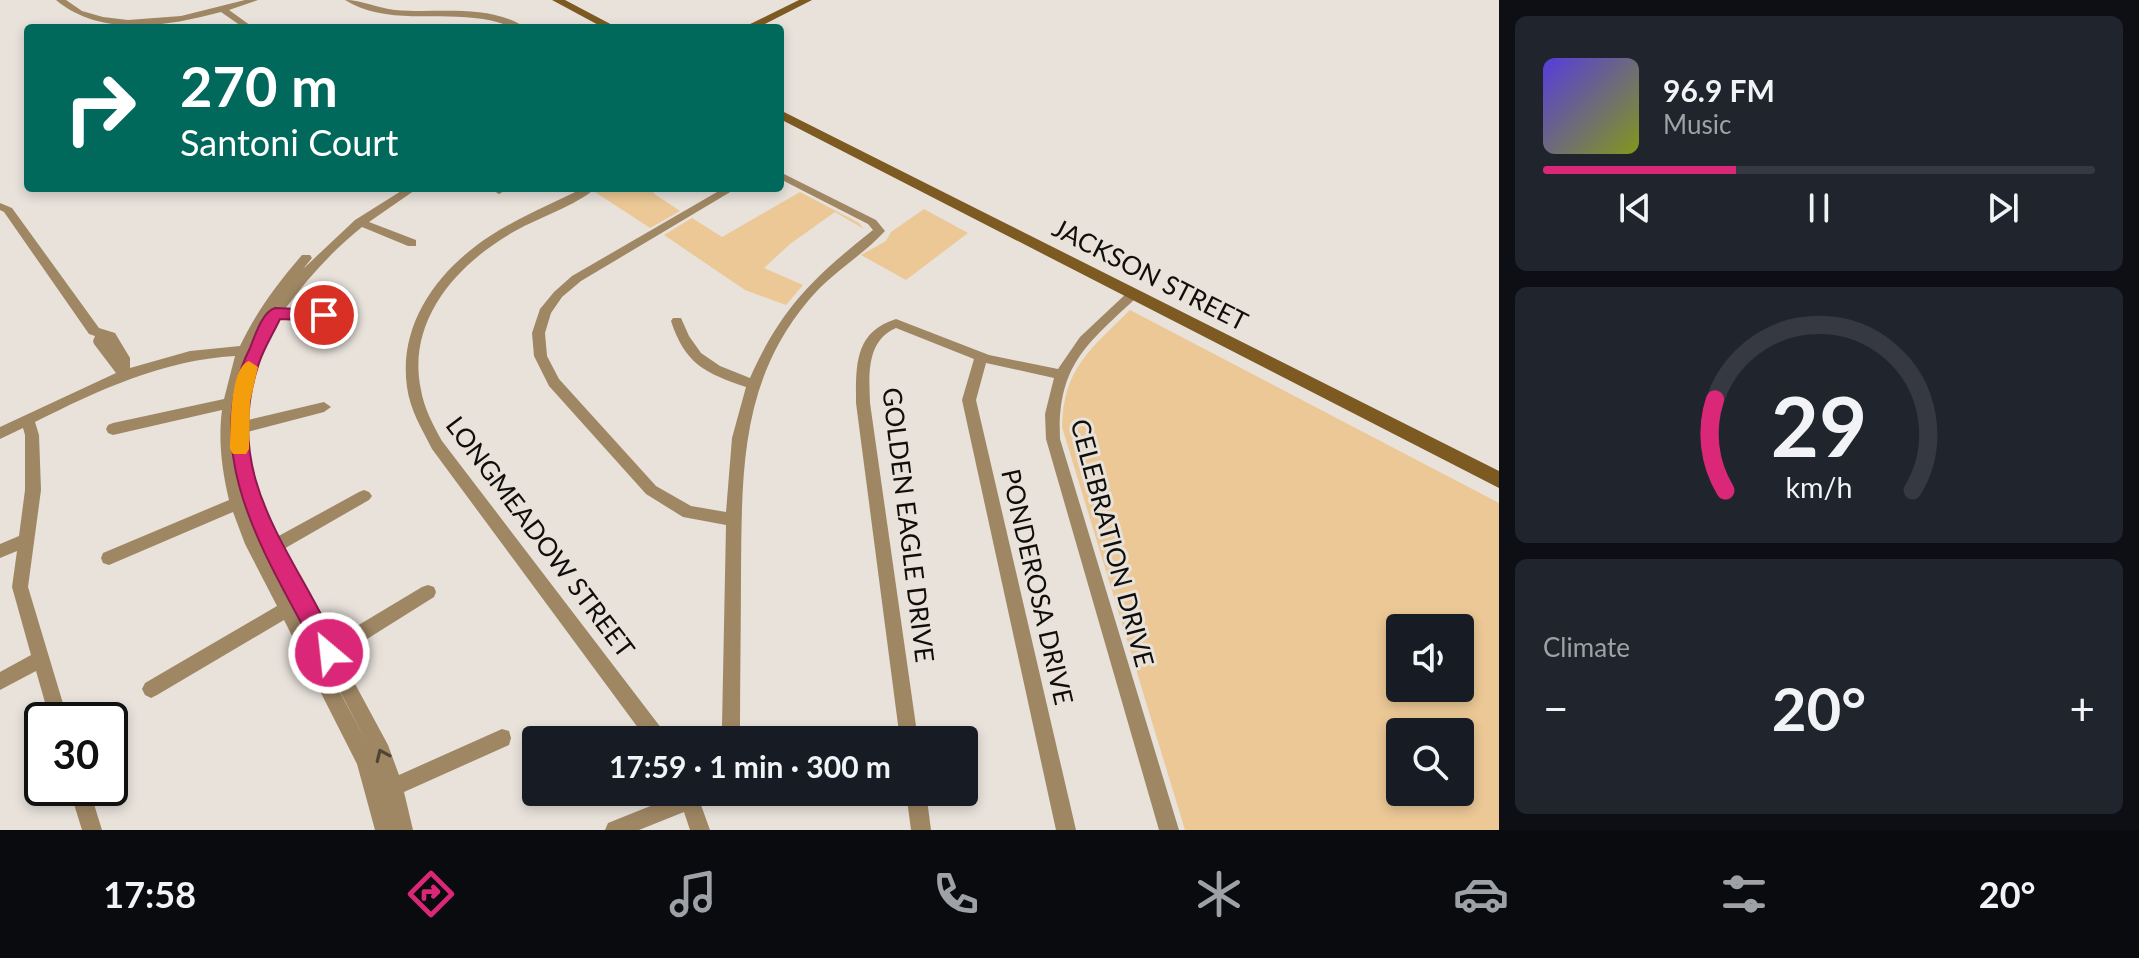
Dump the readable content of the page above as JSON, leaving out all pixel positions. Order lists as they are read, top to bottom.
{
  "streets": {
    "main road": ["JACKSON STREET"],
    "street": [
      "GOLDEN EAGLE DRIVE",
      "LONGMEADOW STREET",
      "CELEBRATION DRIVE",
      "PONDEROSA DRIVE"
    ]
  },
  "crossings": [
    ["JACKSON STREET", "CELEBRATION DRIVE"],
    ["GOLDEN EAGLE DRIVE", "PONDEROSA DRIVE"]
  ],
  "page": {
    "turn": ["270 m", "Santoni Court"],
    "song": ["96.9 FM", "Music"],
    "tile": "Climate",
    "heat": ["−", "20°", "+"],
    "limit": "30",
    "trip": "17:59 · 1 min · 300 m",
    "tabs": ["17:58", "20°"],
    "gauge": ["29", "km/h"]
  }
}
